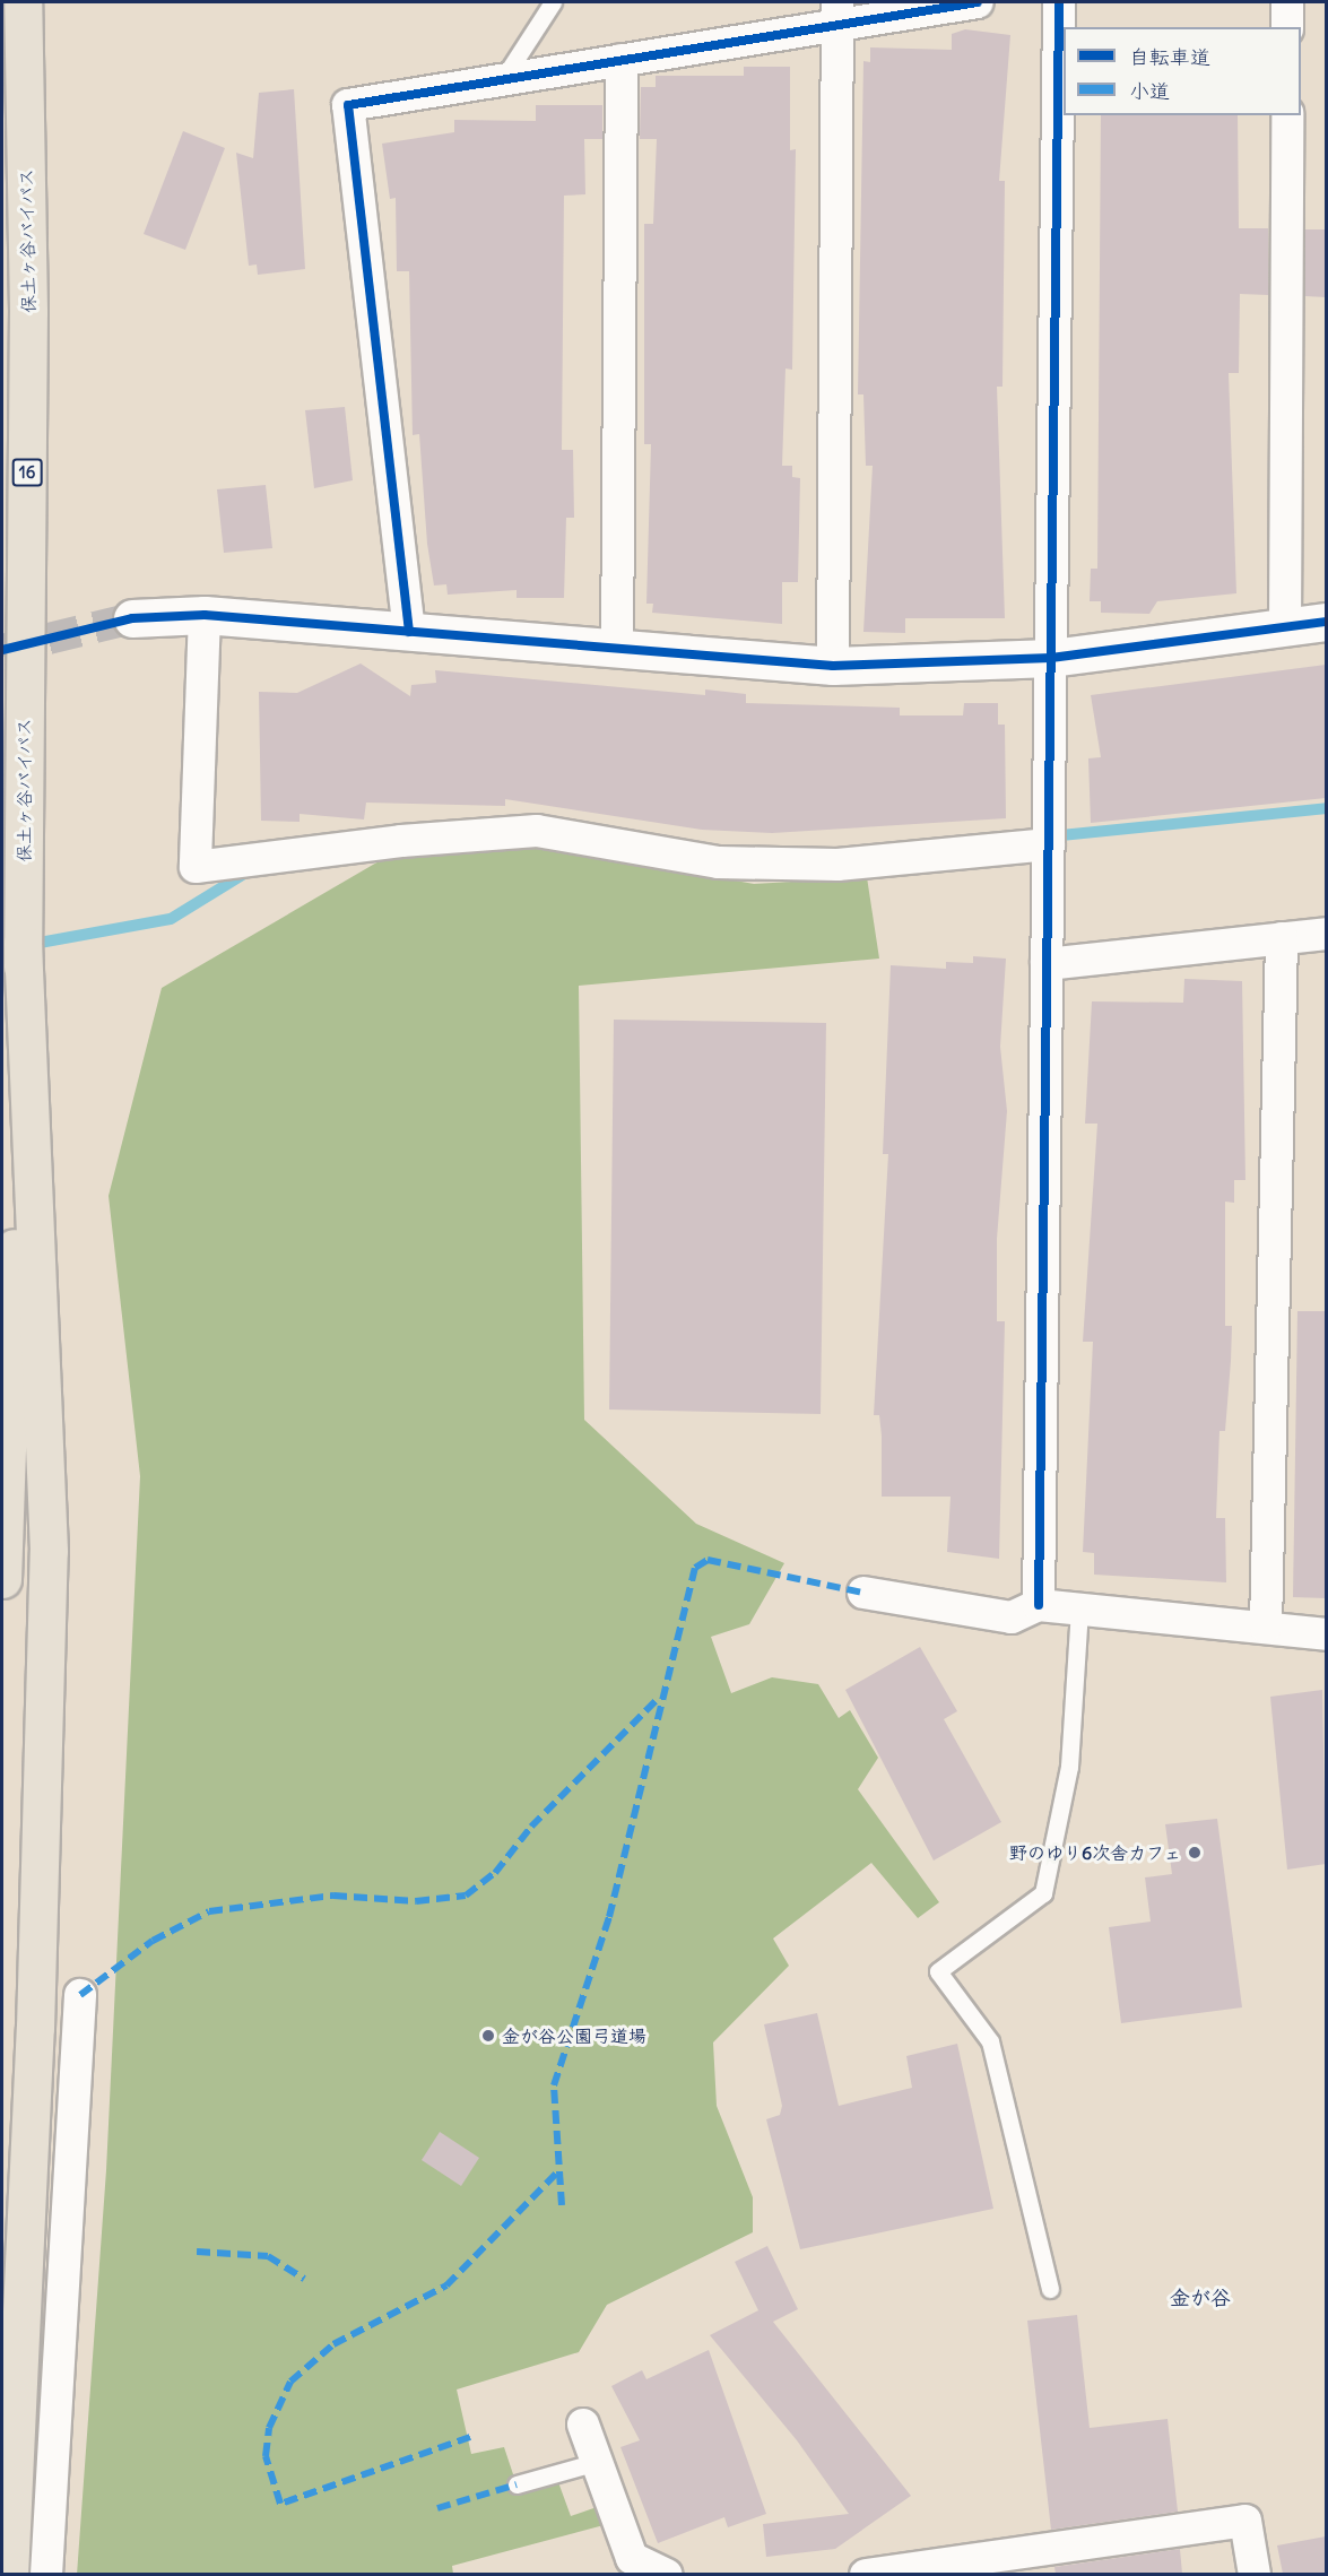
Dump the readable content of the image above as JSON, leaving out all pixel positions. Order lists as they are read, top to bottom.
{
  "streets": {
    "highway": ["保土ヶ谷バイパス", "16"]
  },
  "districts": ["金が谷"],
  "places": ["野のゆり6次舎カフェ", "金が谷公園弓道場"],
  "legend": ["自転車道", "小道"]
}
